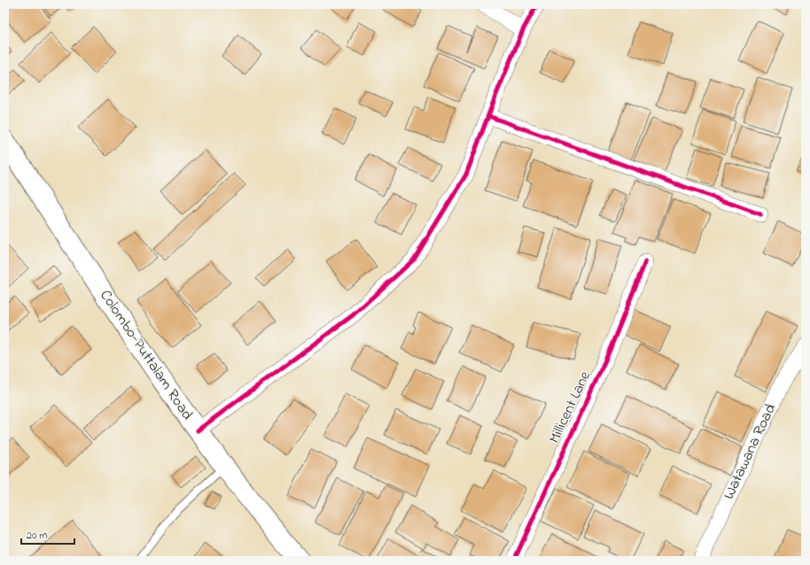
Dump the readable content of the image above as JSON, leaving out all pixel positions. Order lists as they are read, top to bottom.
{
  "streets": {
    "highway": ["Colombo-Puttalam Road"],
    "street": ["Millicent Lane", "Watawana Road"]
  },
  "scale_bar": "20 m"
}
